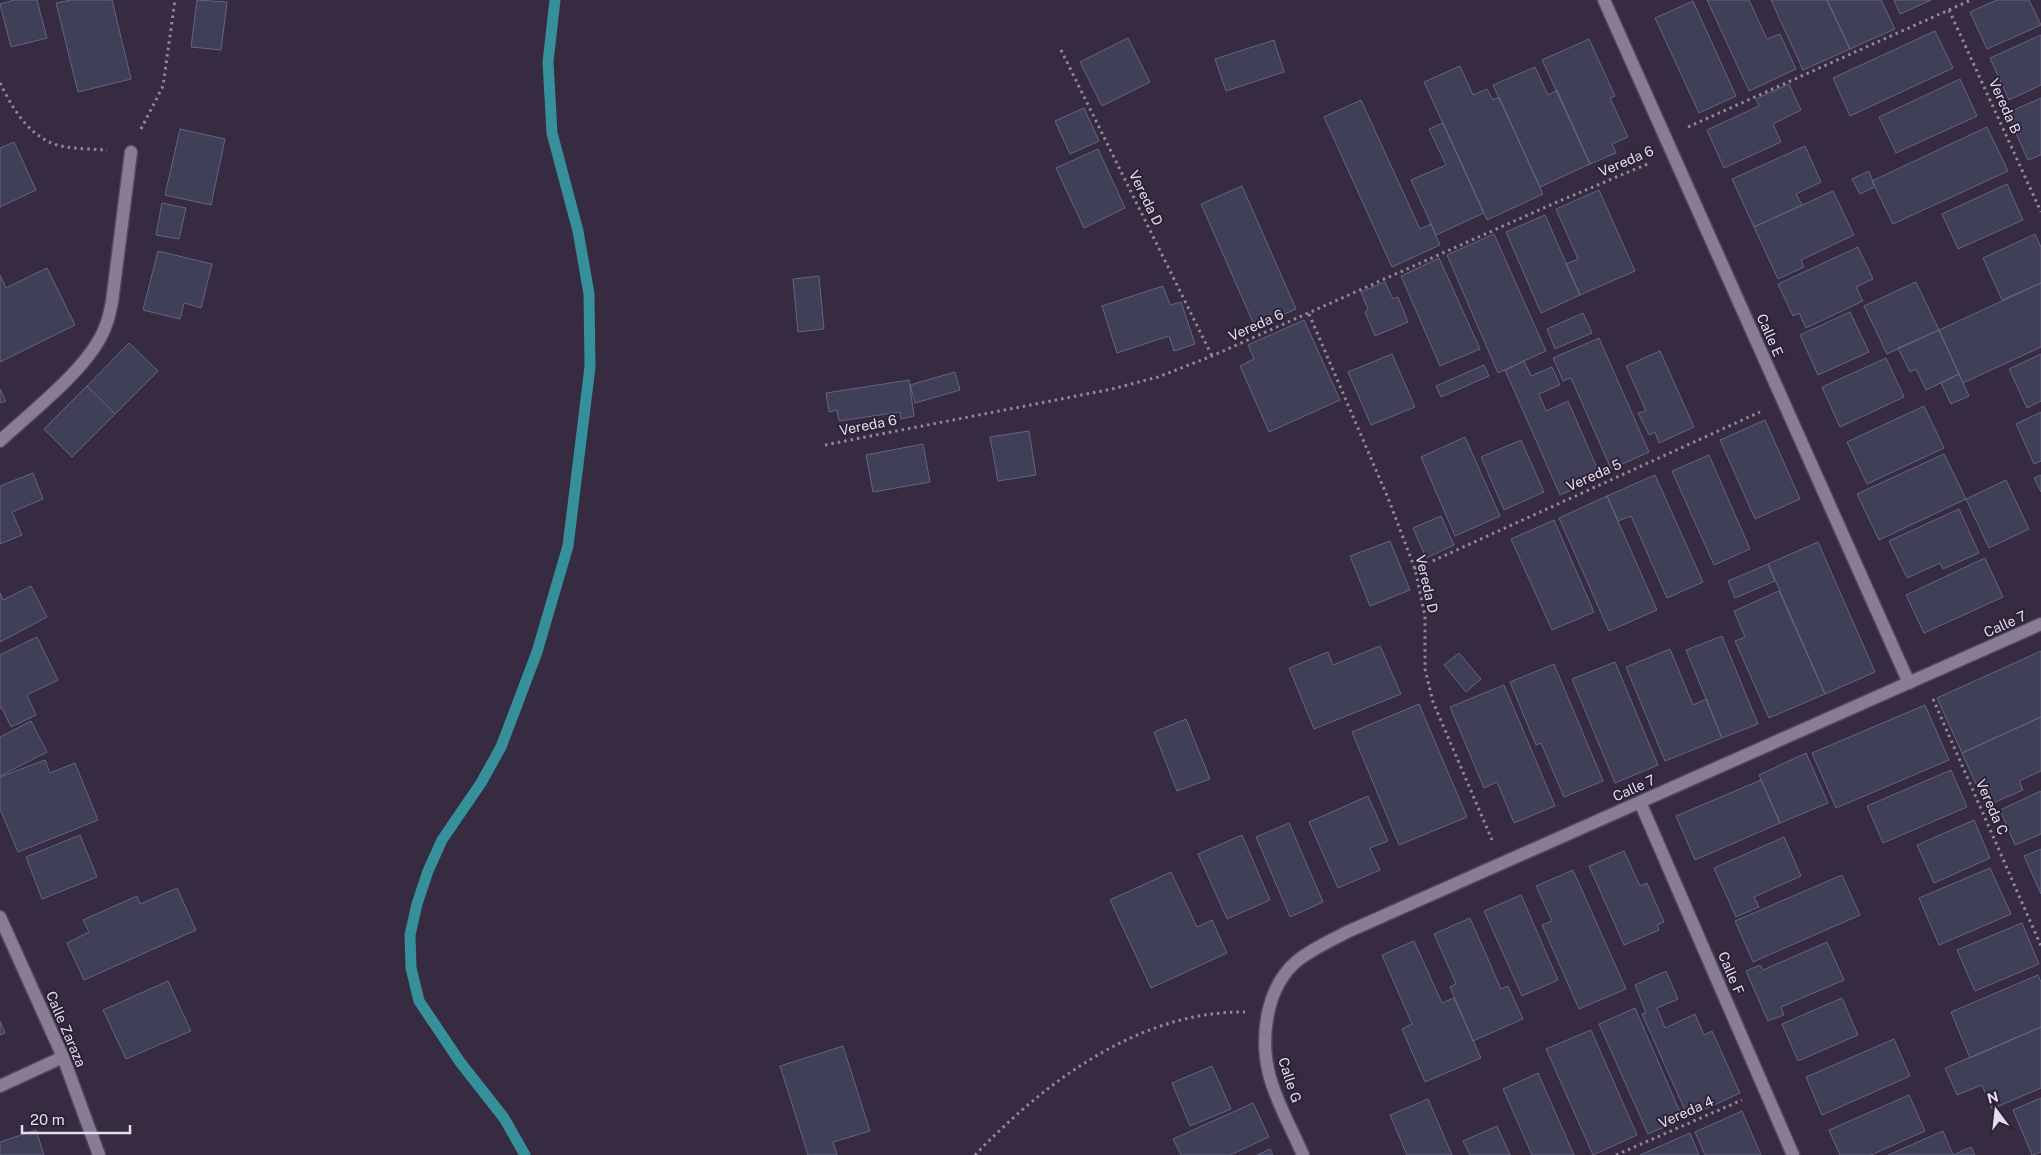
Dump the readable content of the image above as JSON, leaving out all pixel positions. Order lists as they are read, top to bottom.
{
  "streets": {
    "street": [
      "Calle E",
      "Calle 7",
      "Calle F",
      "Calle Zaraza",
      "Calle G"
    ],
    "path": [
      "Vereda B",
      "Vereda 6",
      "Vereda D",
      "Vereda 5",
      "Vereda C",
      "Vereda 4"
    ]
  },
  "crossings": [
    ["Vereda B", "Vereda 6"],
    ["Vereda 6", "Vereda D"],
    ["Vereda 6", "Calle E"],
    ["Vereda D", "Vereda 5"],
    ["Vereda D", "Calle 7"],
    ["Calle E", "Vereda 5"],
    ["Calle E", "Calle 7"],
    ["Calle 7", "Vereda C"],
    ["Calle 7", "Calle F"],
    ["Calle 7", "Calle G"],
    ["Calle F", "Vereda 4"]
  ],
  "scale_bar": "20 m",
  "north": "top"
}
